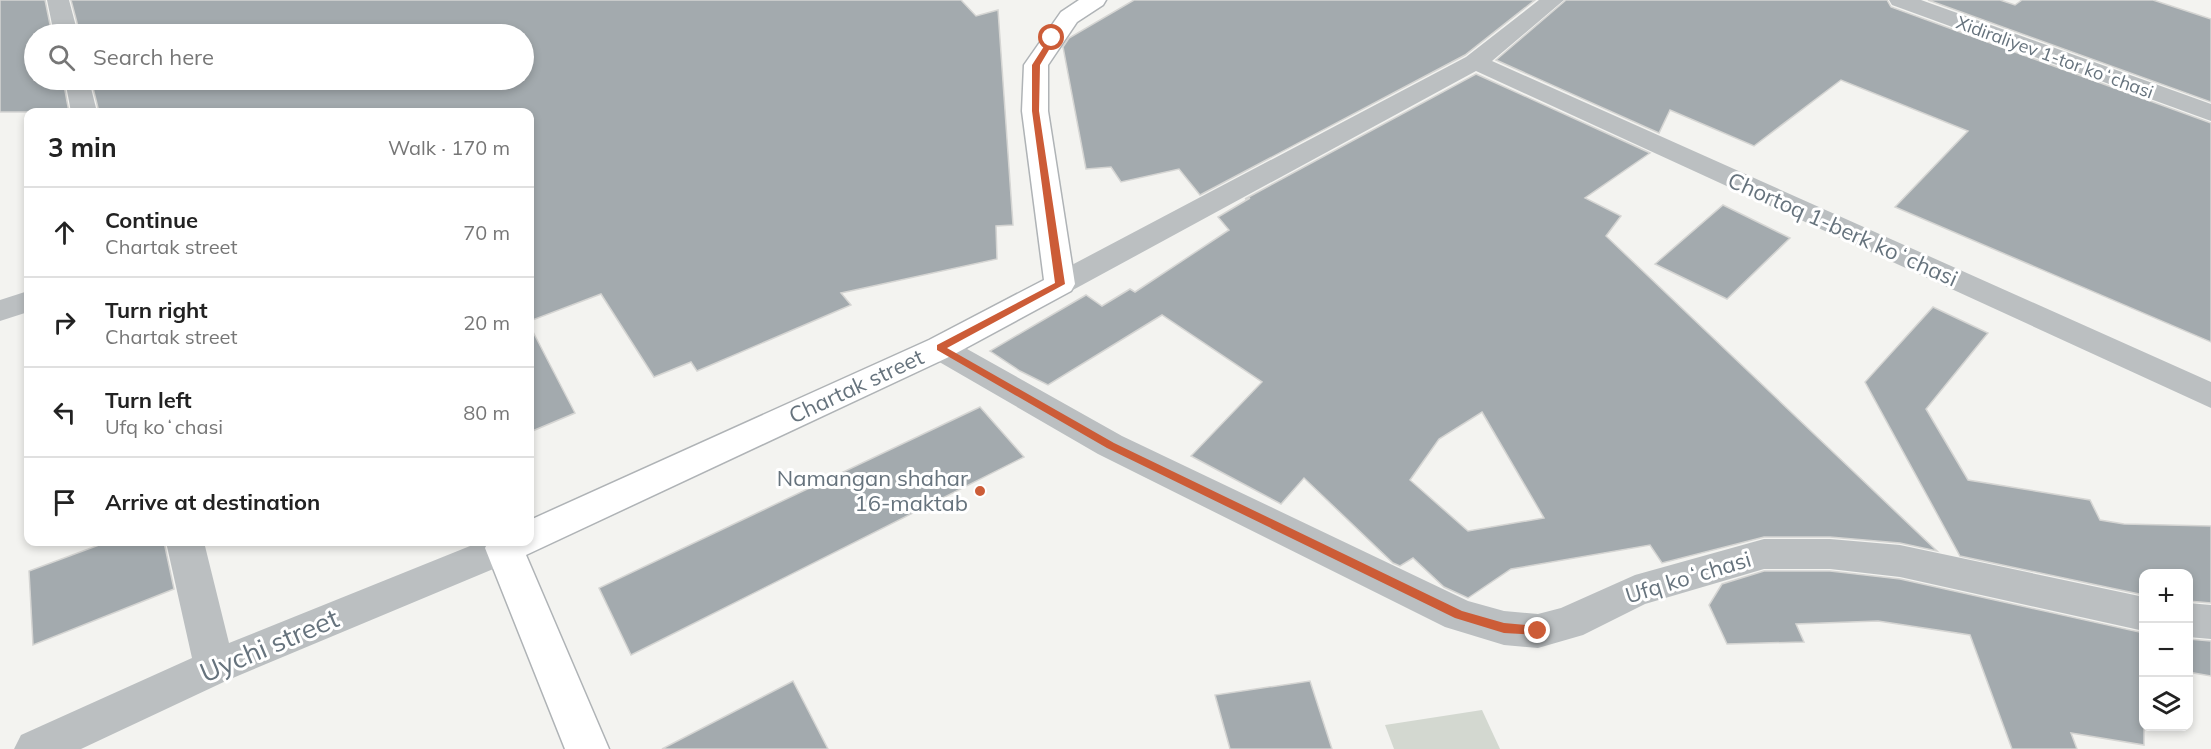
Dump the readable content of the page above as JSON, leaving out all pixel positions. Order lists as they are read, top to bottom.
{
  "streets": {
    "main road": ["Chartak street"],
    "street": [
      "Xidiraliyev 1-tor koʻchasi",
      "Chortoq 1-berk koʻchasi",
      "Ufq koʻchasi",
      "Uychi street"
    ]
  },
  "crossings": [
    ["Chartak street", "Ufq koʻchasi"]
  ],
  "places": ["Namangan shahar 16-maktab"],
  "page": {
    "search": "Search here",
    "heading": ["3 min", "Walk · 170 m"],
    "list": [
      ["Continue", "Chartak street", "70 m"],
      ["Turn right", "Chartak street", "20 m"],
      ["Turn left", "Ufq koʻchasi", "80 m"],
      "Arrive at destination"
    ],
    "map_buttons": ["+", "−"]
  }
}
